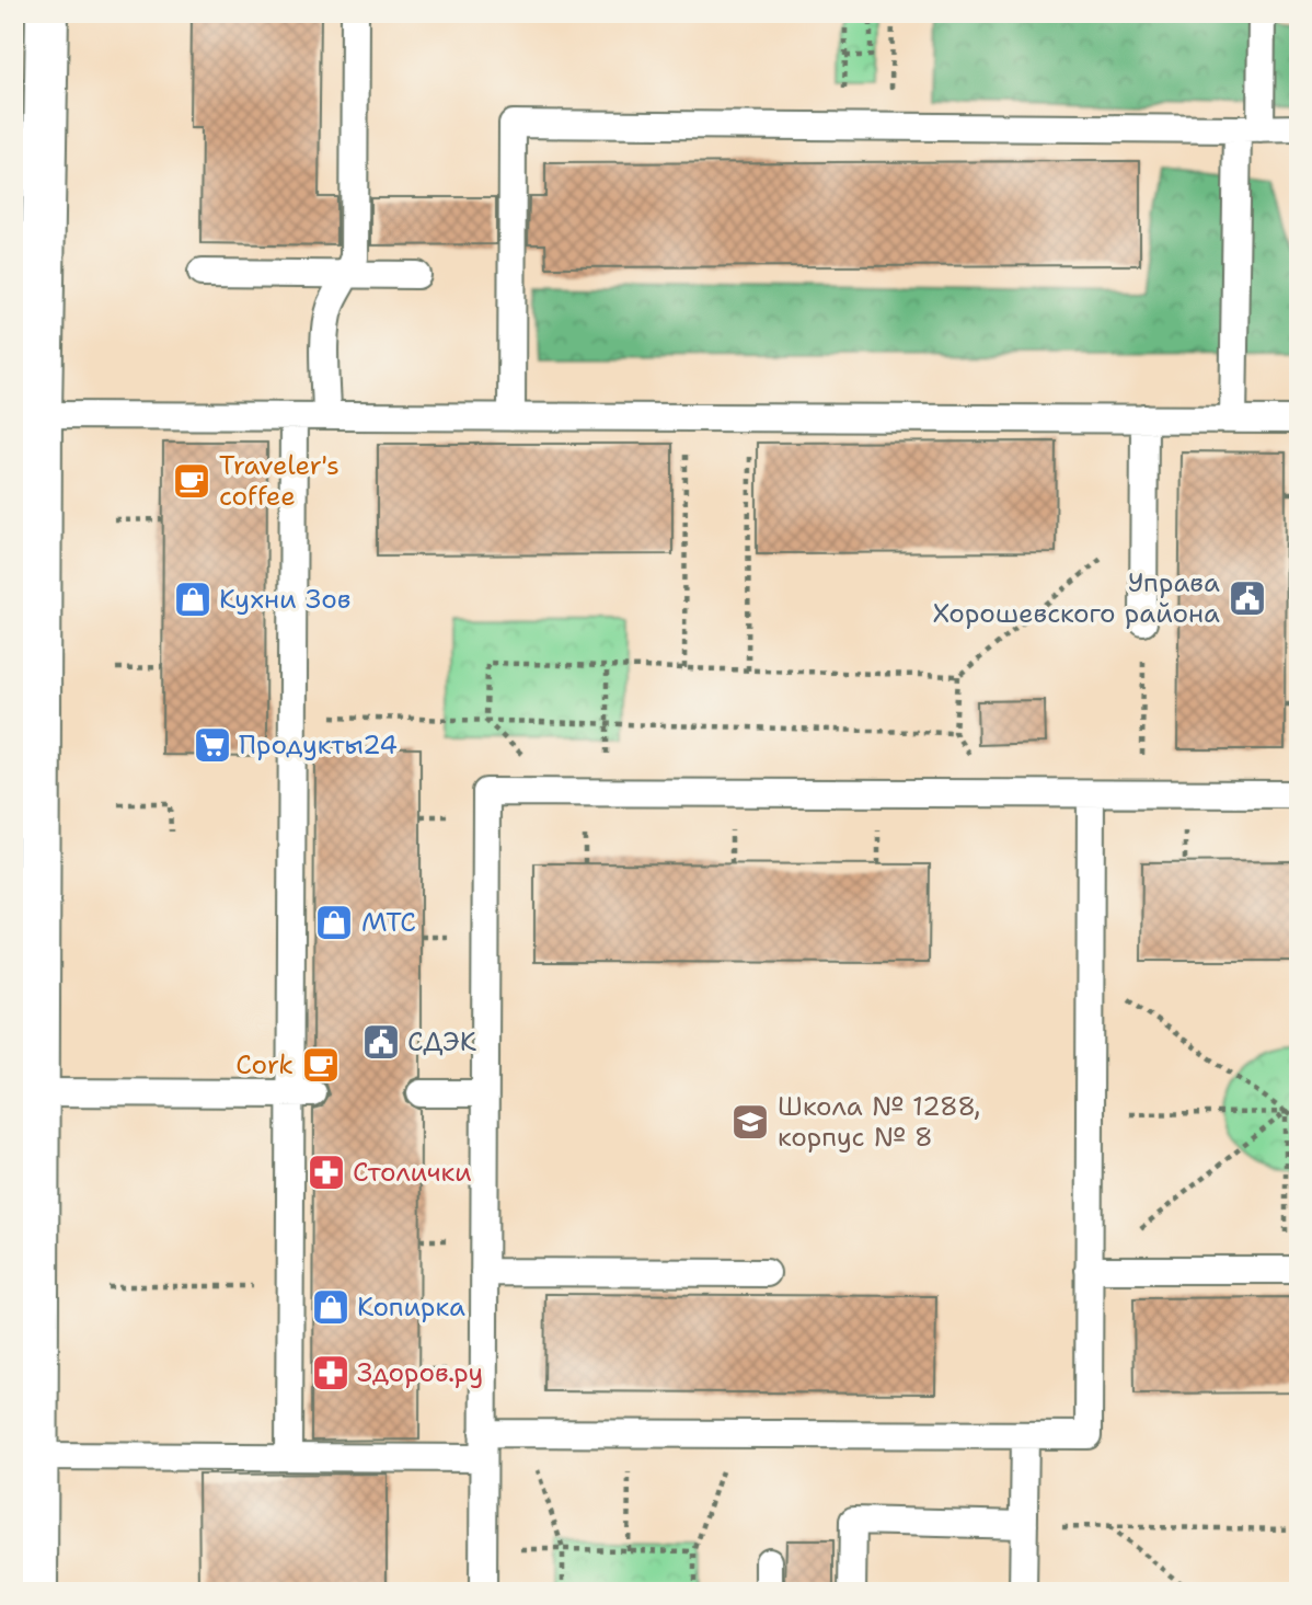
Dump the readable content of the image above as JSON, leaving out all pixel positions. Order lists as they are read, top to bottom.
{
  "places": {
    "cafe": ["Traveler's coffee", "Cork"],
    "public building": ["Управа Хорошевского района", "СДЭК"],
    "shop": ["Кухни Зов", "МТС", "Копирка"],
    "supermarket": ["Продукты24"],
    "school or university": ["Школа № 1288, корпус № 8"],
    "pharmacy": ["Столички", "Здоров.ру"]
  }
}
